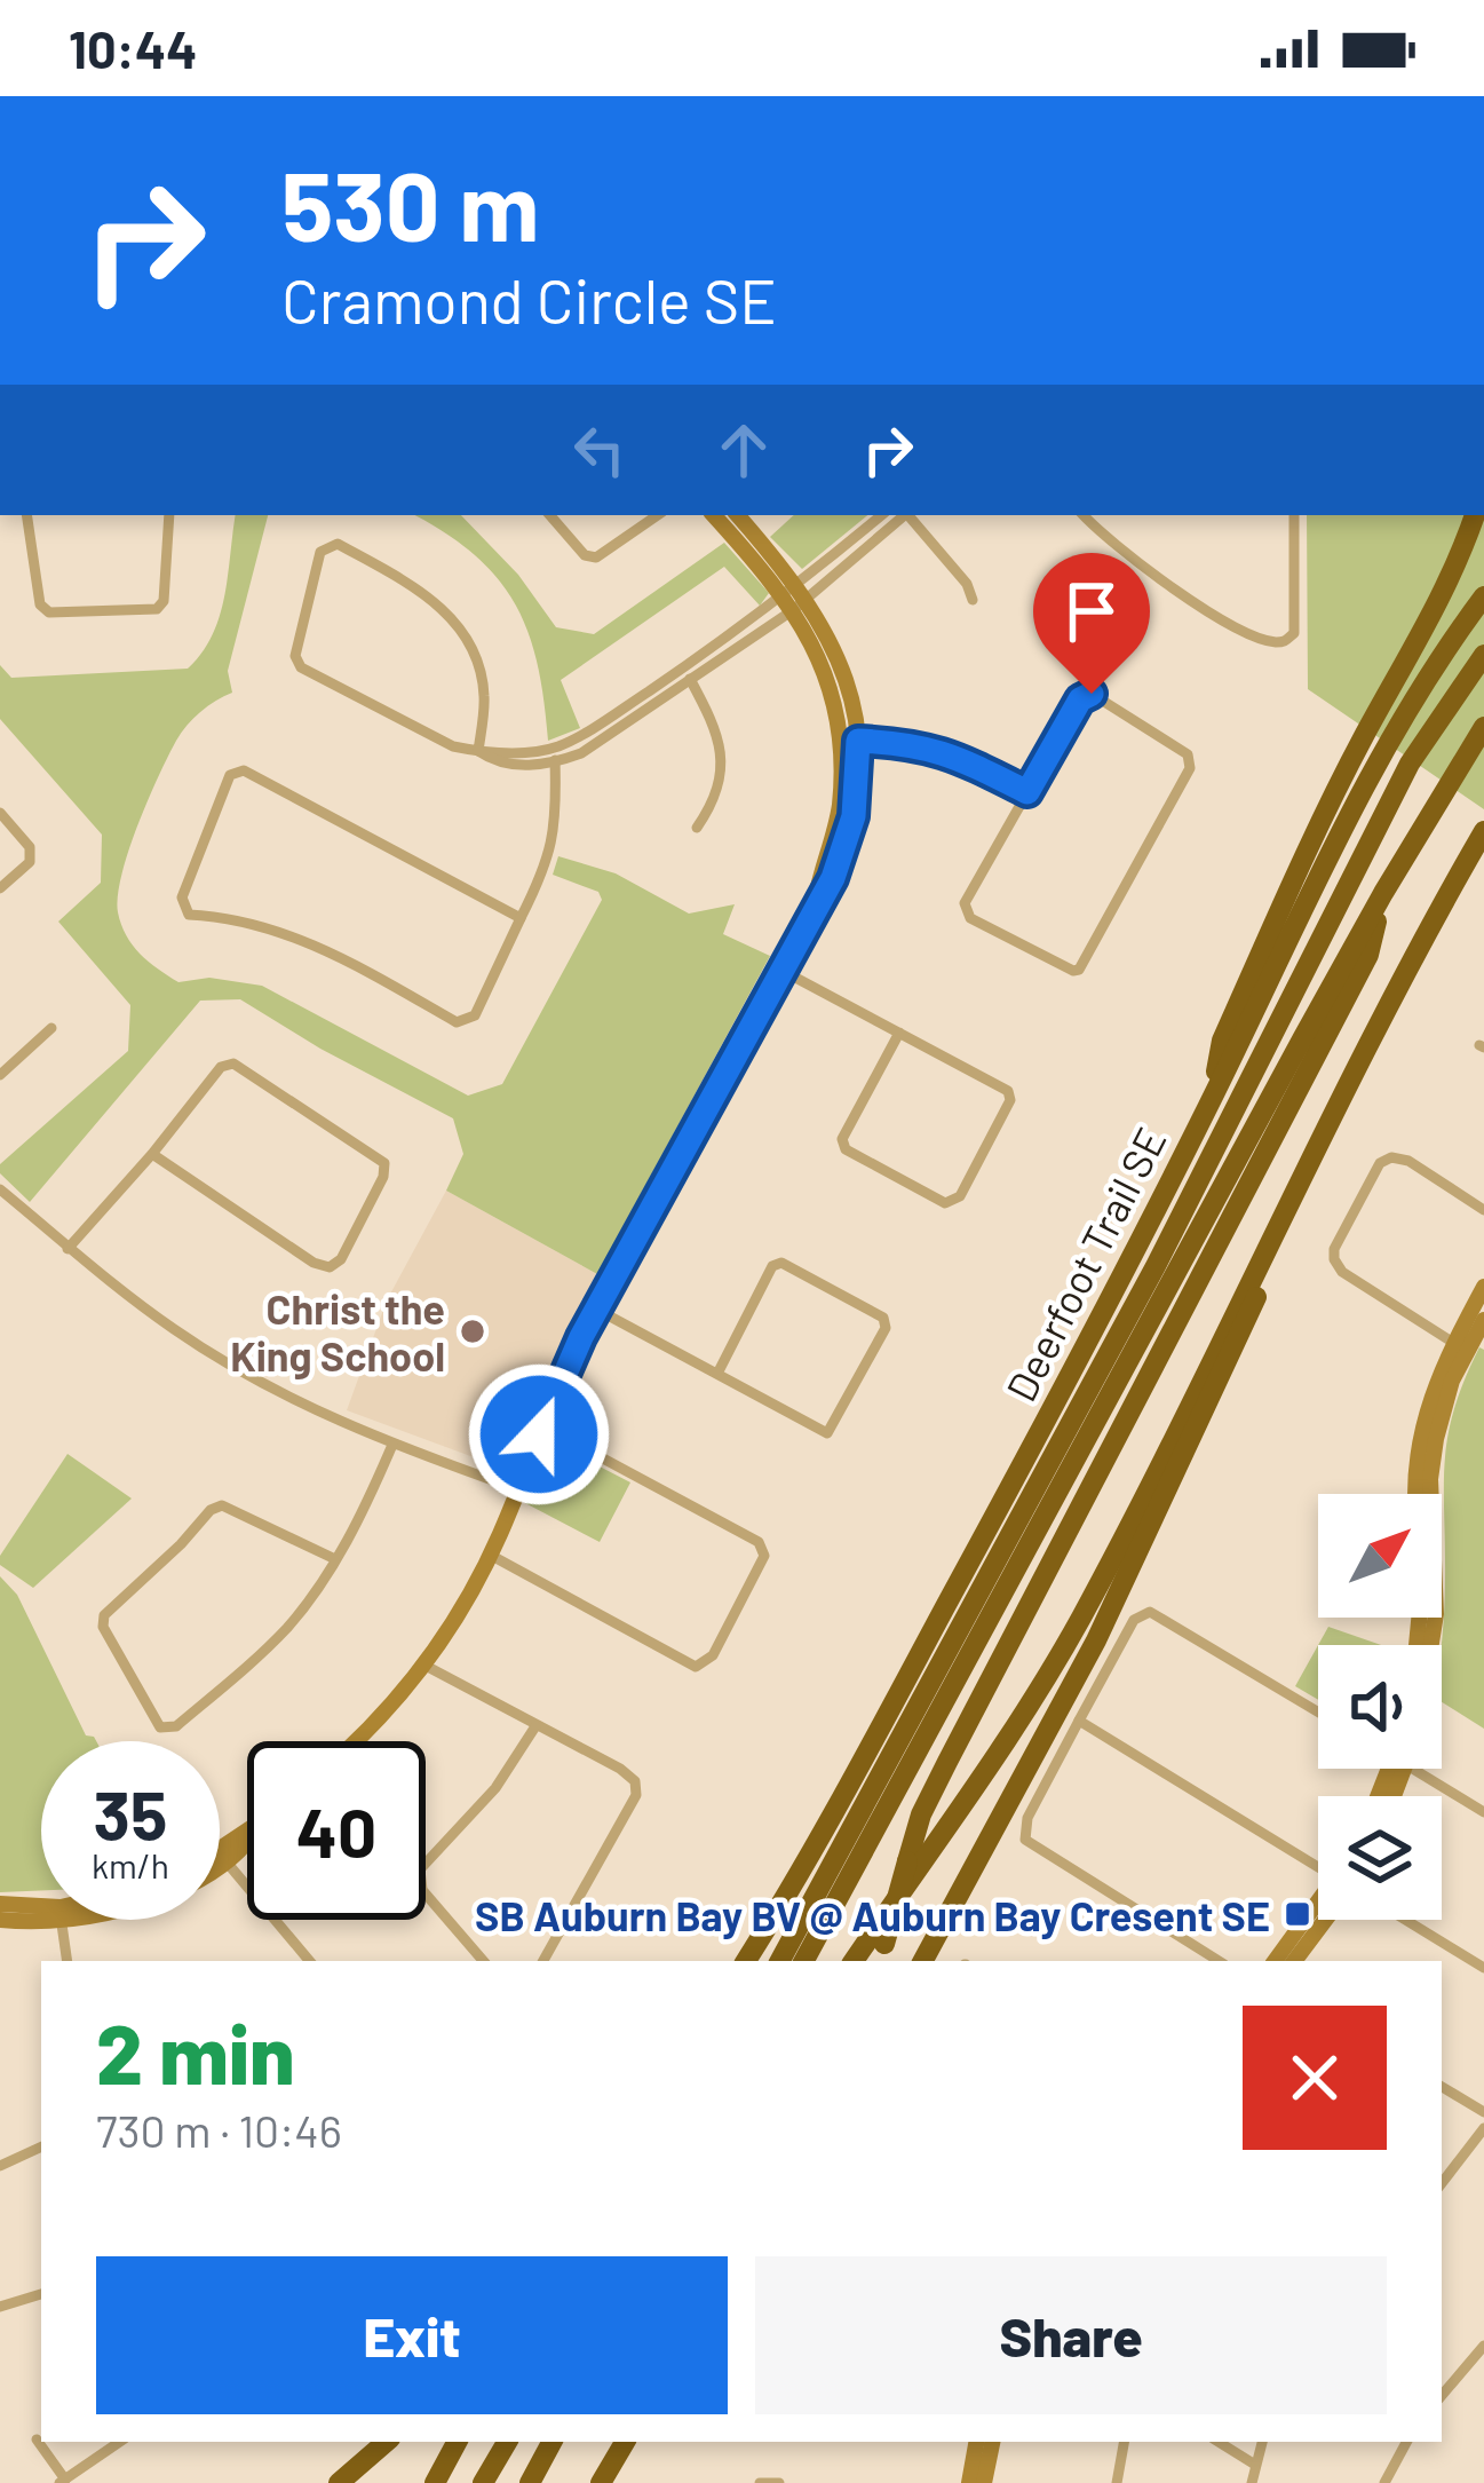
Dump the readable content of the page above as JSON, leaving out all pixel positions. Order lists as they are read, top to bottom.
{
  "streets": {
    "highway": ["Deerfoot Trail SE"]
  },
  "places": {
    "other": ["Christ the King School"],
    "transit": ["SB Auburn Bay BV @ Auburn Bay Cresent SE"]
  },
  "north": "top right",
  "page": {
    "status": "10:44",
    "turn": ["530 m", "Cramond Circle SE"],
    "speed": "35 km/h",
    "limit": "40",
    "heading": ["2 min", "730 m · 10:46"],
    "buttons": ["Exit", "Share"]
  }
}
